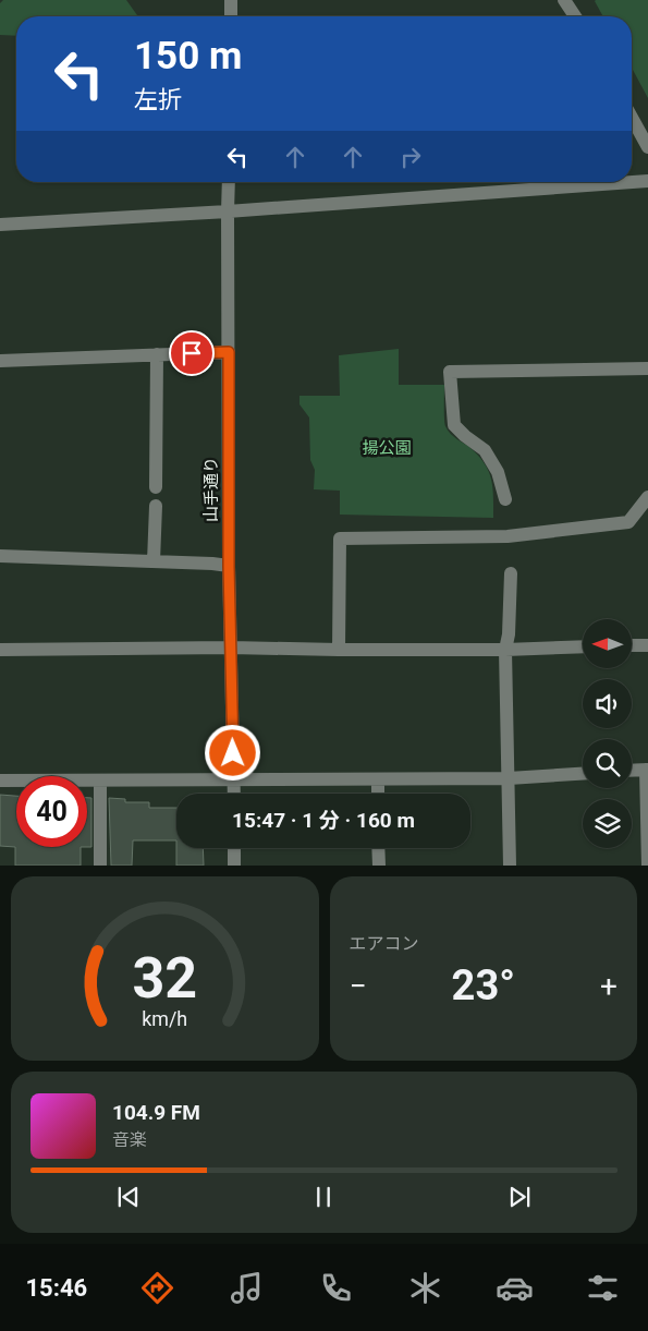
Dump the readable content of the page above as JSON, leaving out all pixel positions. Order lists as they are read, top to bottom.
{
  "streets": {
    "street": ["山手通り"]
  },
  "parks": ["揚公園"],
  "north": "left",
  "page": {
    "turn": ["150 m", "左折"],
    "limit": "40",
    "trip": "15:47 · 1 分 · 160 m",
    "tile": "エアコン",
    "heat": ["−", "23°", "+"],
    "song": ["104.9 FM", "音楽"],
    "tabs": "15:46",
    "gauge": ["32", "km/h"]
  }
}
